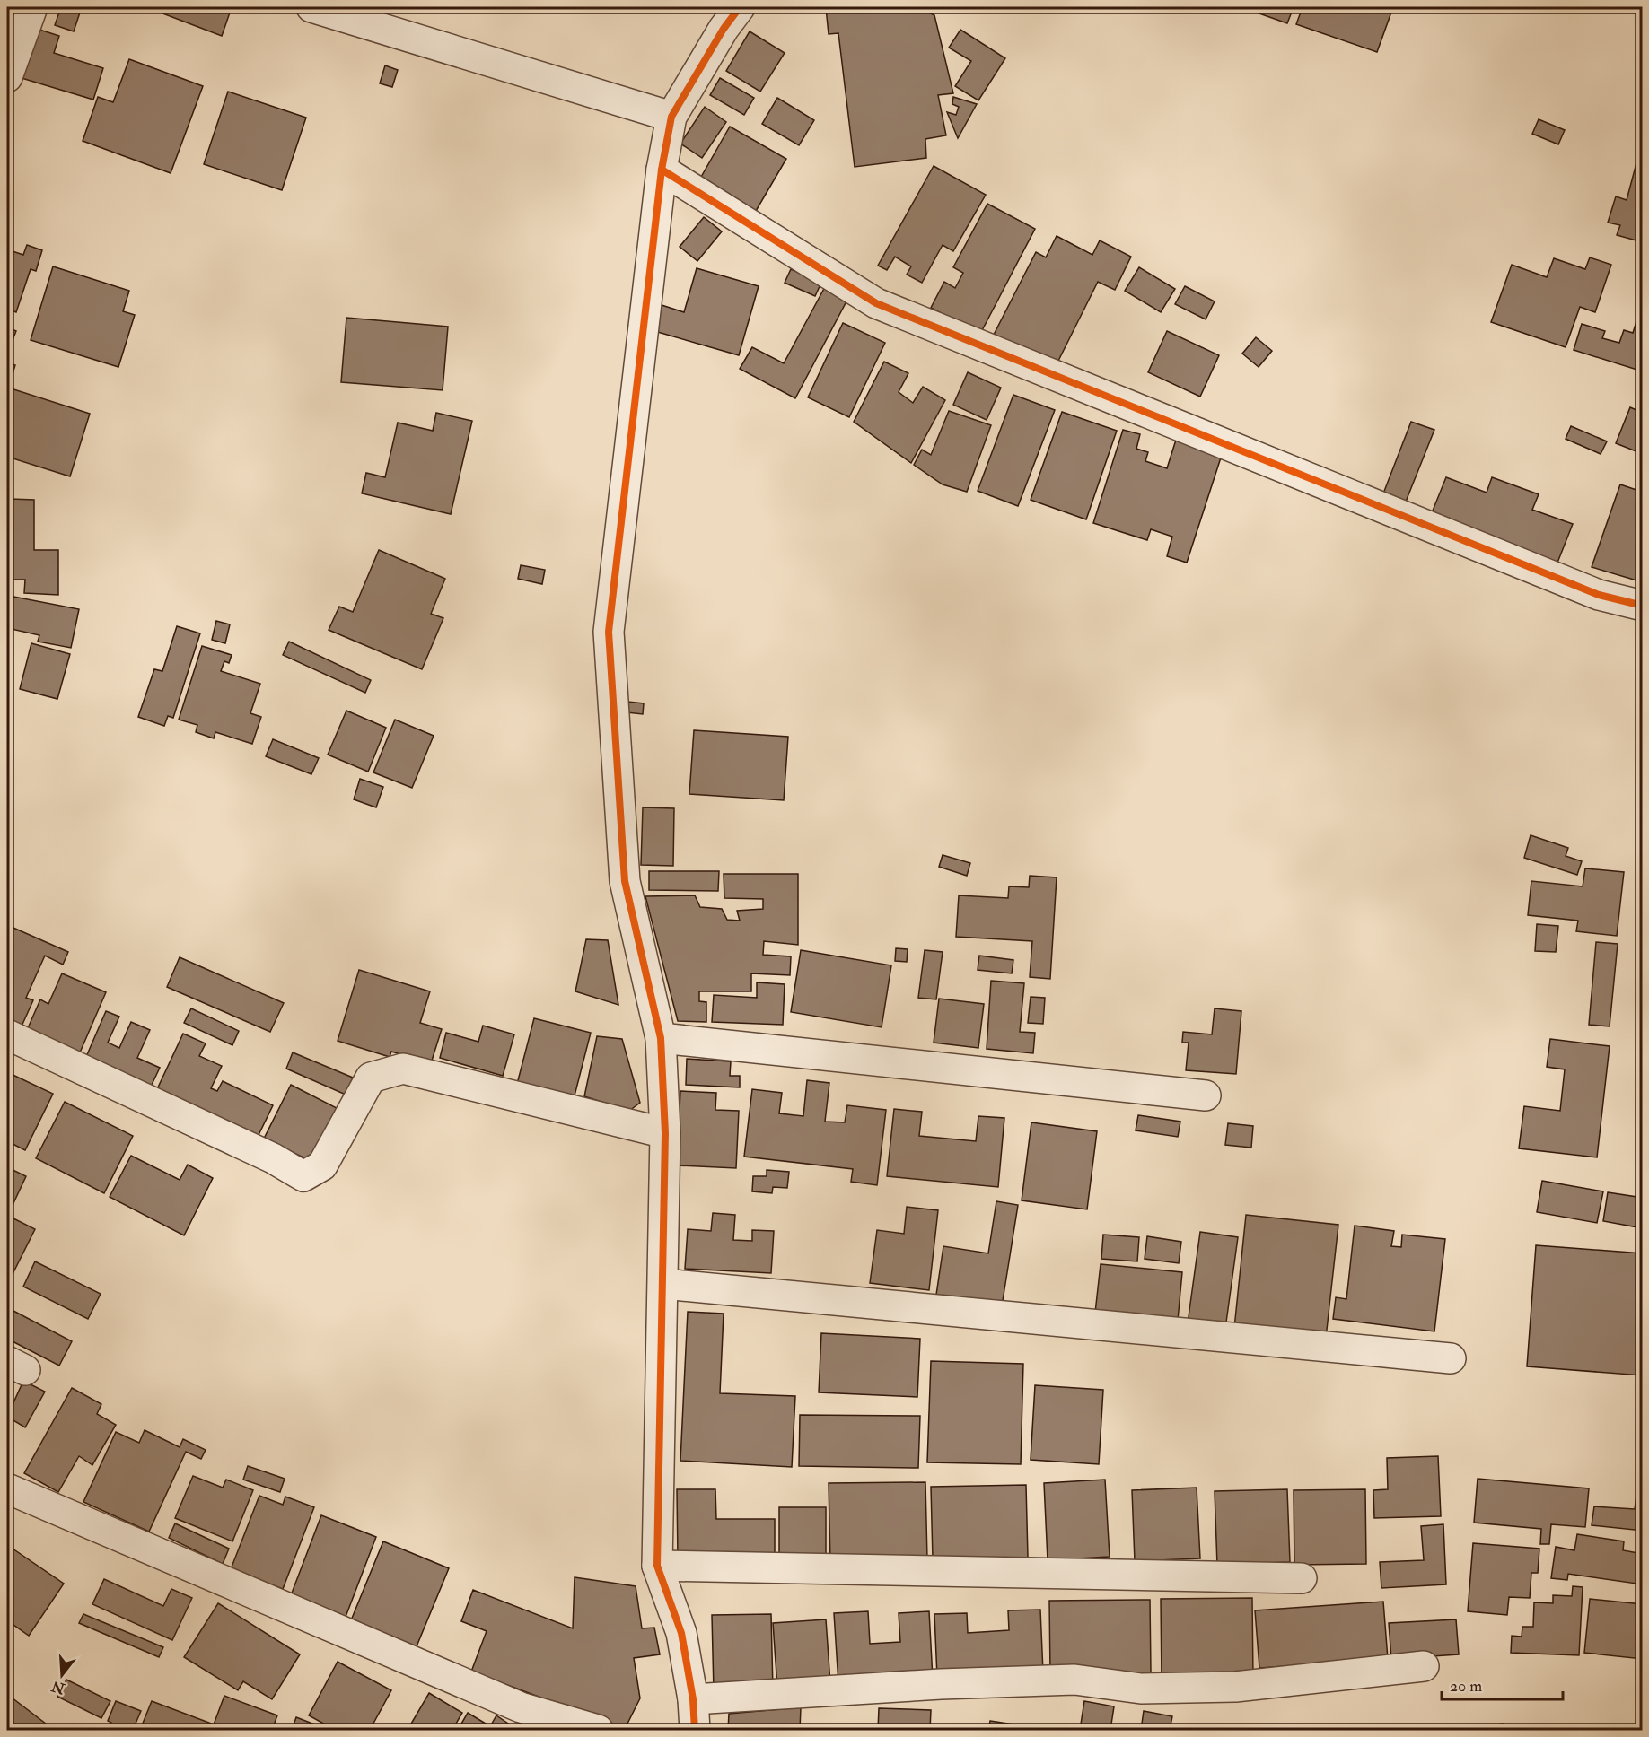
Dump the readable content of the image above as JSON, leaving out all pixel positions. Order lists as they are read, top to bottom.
{
  "scale_bar": "20 m",
  "north": "bottom"
}
